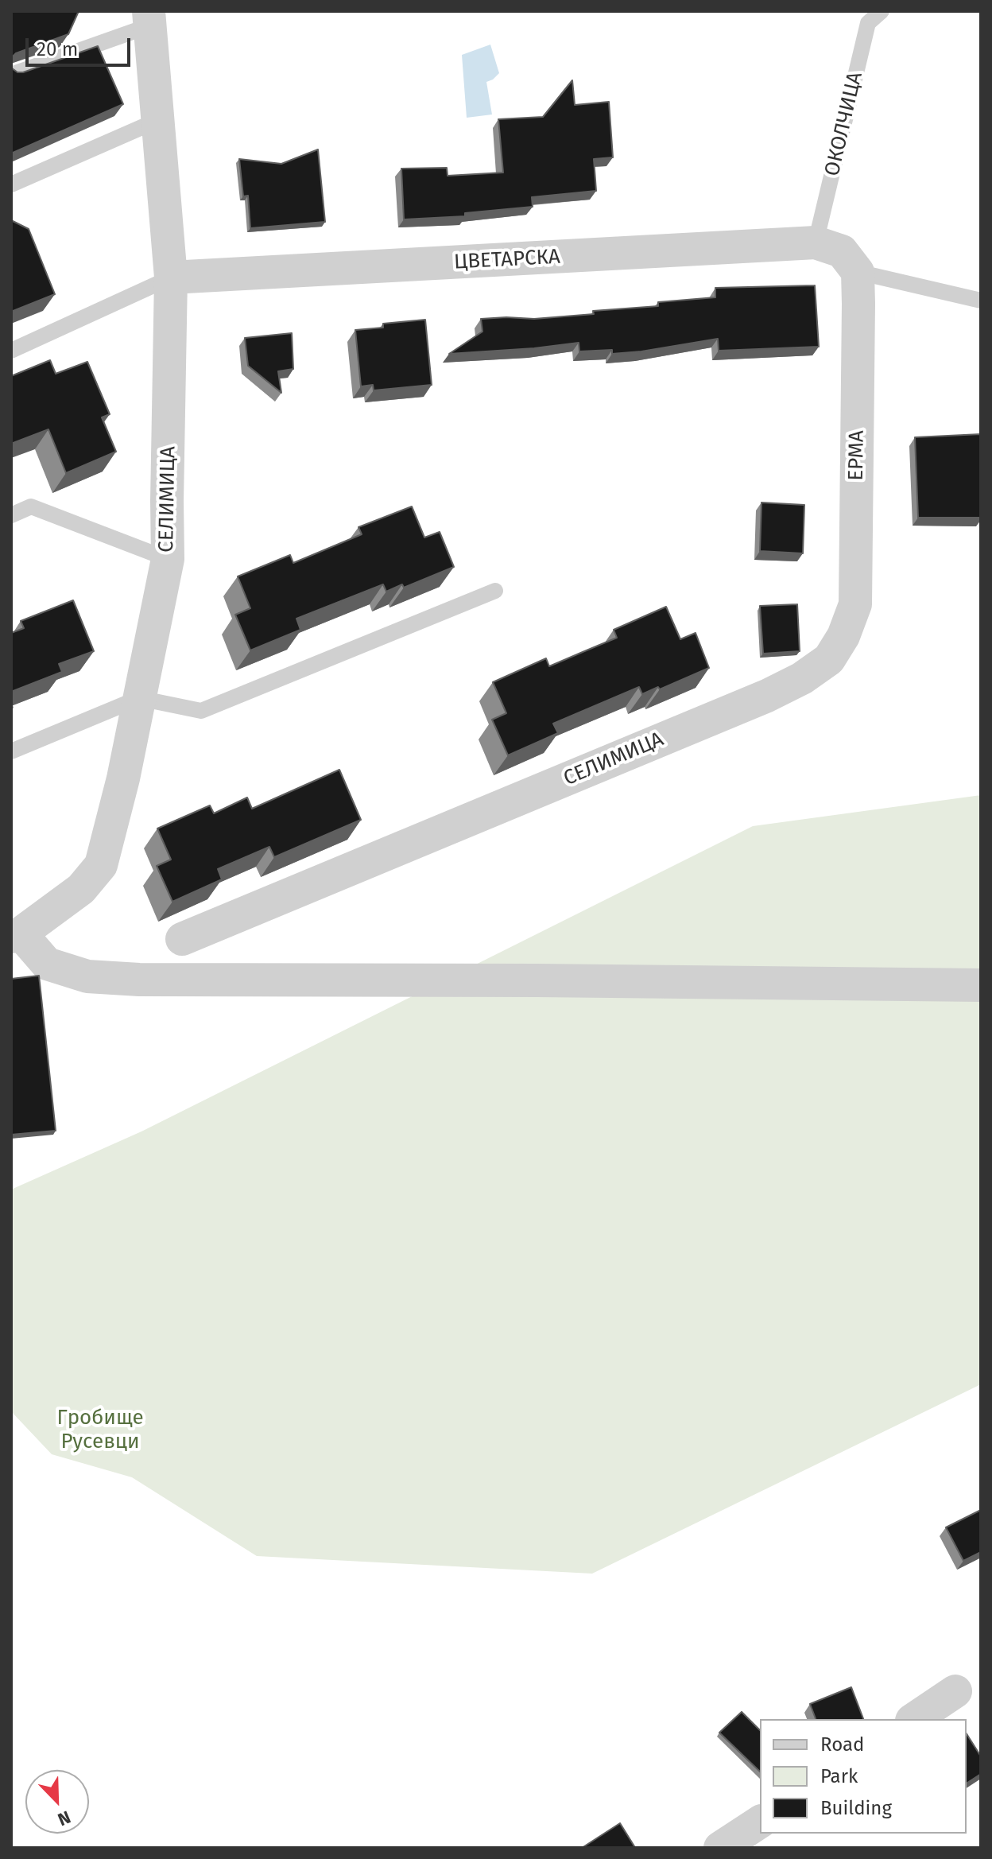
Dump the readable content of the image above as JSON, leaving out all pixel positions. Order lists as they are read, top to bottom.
{
  "streets": {
    "street": ["ЦВЕТАРСКА", "ЕРМА", "СЕЛИМИЦА"],
    "lane": ["ОКОЛЧИЦА"]
  },
  "crossings": [
    ["ОКОЛЧИЦА", "ЦВЕТАРСКА"],
    ["ОКОЛЧИЦА", "ЕРМА"],
    ["ЦВЕТАРСКА", "ЕРМА"],
    ["ЦВЕТАРСКА", "СЕЛИМИЦА"],
    ["ЕРМА", "СЕЛИМИЦА"]
  ],
  "parks": ["Гробище Русевци"],
  "legend": ["Road", "Park", "Building"],
  "scale_bar": "20 m",
  "north": "bottom right"
}
